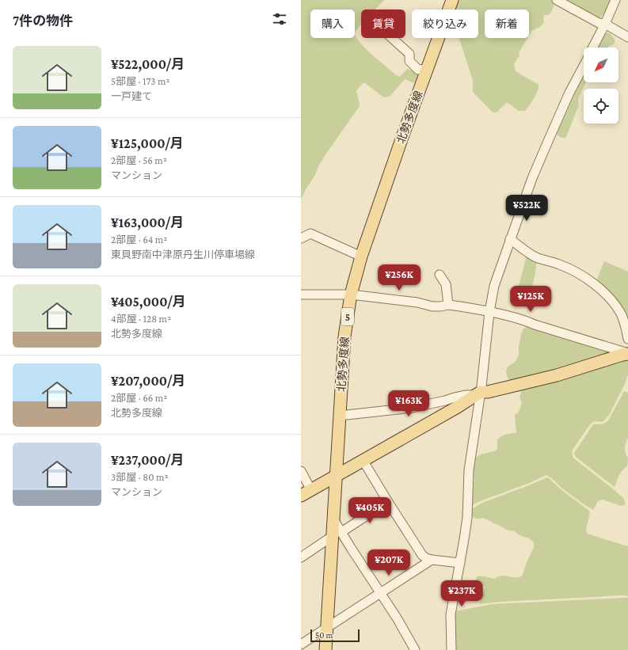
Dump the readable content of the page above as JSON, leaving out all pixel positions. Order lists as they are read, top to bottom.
{
  "streets": {
    "main road": ["北勢多度線", "5"]
  },
  "scale_bar": "50 m",
  "north": "bottom left",
  "page": {
    "heading": "7件の物件",
    "chip": [
      "購入",
      "賃貸",
      "絞り込み",
      "新着"
    ],
    "list": [
      {
        "name": "¥522,000/月",
        "note": "5部屋 · 173 m² · 一戸建て"
      },
      {
        "name": "¥125,000/月",
        "note": "2部屋 · 56 m² · マンション"
      },
      {
        "name": "¥163,000/月",
        "note": "2部屋 · 64 m² · 東貝野南中津原丹生川停車場線"
      },
      {
        "name": "¥405,000/月",
        "note": "4部屋 · 128 m² · 北勢多度線"
      },
      {
        "name": "¥207,000/月",
        "note": "2部屋 · 66 m² · 北勢多度線"
      },
      {
        "name": "¥237,000/月",
        "note": "3部屋 · 80 m² · マンション"
      }
    ],
    "price": [
      "¥522K",
      "¥256K",
      "¥125K",
      "¥163K",
      "¥405K",
      "¥207K",
      "¥237K"
    ],
    "scale": "50 m"
  }
}
